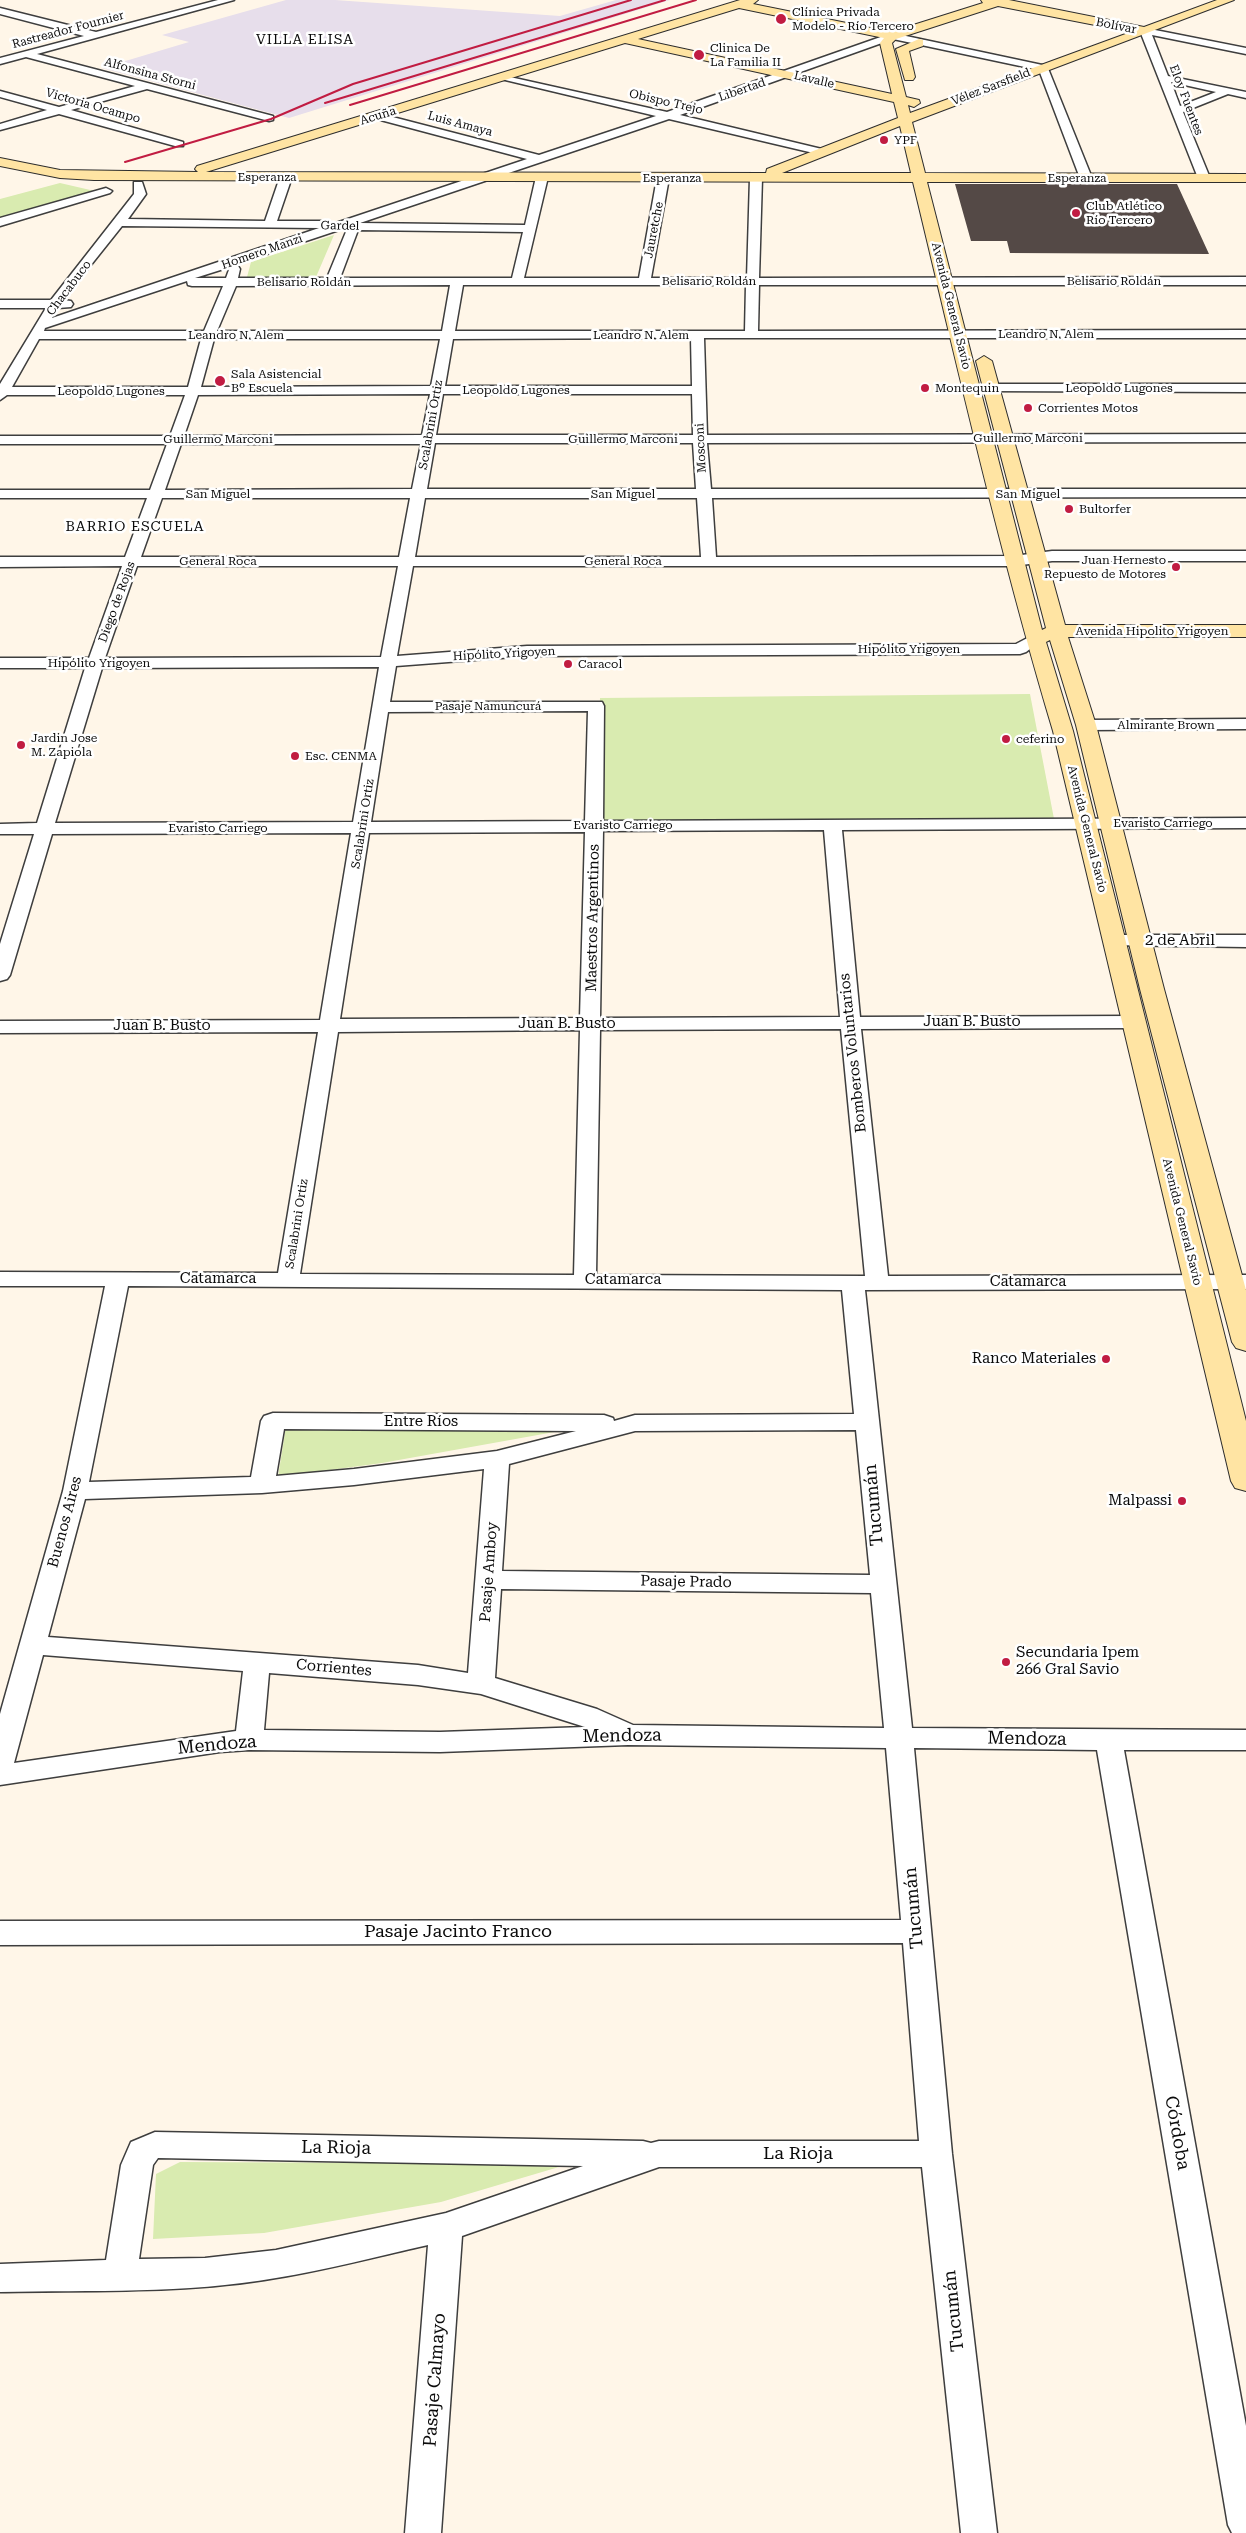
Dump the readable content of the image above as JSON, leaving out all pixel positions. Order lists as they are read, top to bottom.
{
  "streets": {
    "main road": [
      "Bolívar",
      "Lavalle",
      "Vélez Sarsfield",
      "Libertad",
      "Acuña",
      "Esperanza",
      "Avenida General Savio",
      "Avenida Hipolito Yrigoyen"
    ],
    "street": [
      "Rastreador Fournier",
      "Alfonsina Storni",
      "Eloy Fuentes",
      "Obispo Trejo",
      "Victoria Ocampo",
      "Luis Amaya",
      "Gardel",
      "Jauretche",
      "Homero Manzi",
      "Belisario Roldán",
      "Chacabuco",
      "Leandro N. Alem",
      "Leopoldo Lugones",
      "Scalabrini Ortiz",
      "Guillermo Marconi",
      "Mosconi",
      "San Miguel",
      "General Roca",
      "Diego de Rojas",
      "Hipólito Yrigoyen",
      "Pasaje Namuncurá",
      "Almirante Brown",
      "Evaristo Carriego",
      "Maestros Argentinos",
      "2 de Abril",
      "Juan B. Busto",
      "Bomberos Voluntarios",
      "Catamarca",
      "Entre Ríos",
      "Tucumán",
      "Buenos Aires",
      "Pasaje Amboy",
      "Pasaje Prado",
      "Corrientes",
      "Mendoza",
      "Pasaje Jacinto Franco",
      "Córdoba",
      "La Rioja",
      "Pasaje Calmayo"
    ]
  },
  "crossings": [
    ["Bolívar", "Vélez Sarsfield"],
    ["Bolívar", "Libertad"],
    ["Bolívar", "Eloy Fuentes"],
    ["Rastreador Fournier", "Alfonsina Storni"],
    ["Lavalle", "Vélez Sarsfield"],
    ["Lavalle", "Libertad"],
    ["Lavalle", "Acuña"],
    ["Vélez Sarsfield", "Eloy Fuentes"],
    ["Vélez Sarsfield", "Obispo Trejo"],
    ["Vélez Sarsfield", "Esperanza"],
    ["Libertad", "Obispo Trejo"],
    ["Libertad", "Luis Amaya"],
    ["Libertad", "Esperanza"],
    ["Libertad", "Homero Manzi"],
    ["Eloy Fuentes", "Esperanza"],
    ["Obispo Trejo", "Acuña"],
    ["Acuña", "Luis Amaya"],
    ["Acuña", "Esperanza"],
    ["Acuña", "Chacabuco"],
    ["Esperanza", "Jauretche"],
    ["Esperanza", "Homero Manzi"],
    ["Esperanza", "Avenida General Savio"],
    ["Gardel", "Homero Manzi"],
    ["Gardel", "Chacabuco"],
    ["Jauretche", "Belisario Roldán"],
    ["Homero Manzi", "Belisario Roldán"],
    ["Homero Manzi", "Chacabuco"],
    ["Homero Manzi", "Leandro N. Alem"],
    ["Homero Manzi", "Diego de Rojas"],
    ["Belisario Roldán", "Avenida General Savio"],
    ["Belisario Roldán", "Scalabrini Ortiz"],
    ["Belisario Roldán", "Diego de Rojas"],
    ["Chacabuco", "Leandro N. Alem"],
    ["Chacabuco", "Leopoldo Lugones"],
    ["Avenida General Savio", "Leandro N. Alem"],
    ["Avenida General Savio", "Leopoldo Lugones"],
    ["Avenida General Savio", "Guillermo Marconi"],
    ["Avenida General Savio", "San Miguel"],
    ["Avenida General Savio", "General Roca"],
    ["Avenida General Savio", "Avenida Hipolito Yrigoyen"],
    ["Avenida General Savio", "Hipólito Yrigoyen"],
    ["Avenida General Savio", "Almirante Brown"],
    ["Avenida General Savio", "Evaristo Carriego"],
    ["Avenida General Savio", "2 de Abril"],
    ["Avenida General Savio", "Juan B. Busto"],
    ["Avenida General Savio", "Catamarca"],
    ["Leandro N. Alem", "Scalabrini Ortiz"],
    ["Leandro N. Alem", "Mosconi"],
    ["Leandro N. Alem", "Diego de Rojas"],
    ["Leopoldo Lugones", "Scalabrini Ortiz"],
    ["Leopoldo Lugones", "Mosconi"],
    ["Leopoldo Lugones", "Diego de Rojas"],
    ["Scalabrini Ortiz", "Guillermo Marconi"],
    ["Scalabrini Ortiz", "San Miguel"],
    ["Scalabrini Ortiz", "General Roca"],
    ["Scalabrini Ortiz", "Hipólito Yrigoyen"],
    ["Scalabrini Ortiz", "Pasaje Namuncurá"],
    ["Scalabrini Ortiz", "Evaristo Carriego"],
    ["Scalabrini Ortiz", "Juan B. Busto"],
    ["Scalabrini Ortiz", "Catamarca"],
    ["Guillermo Marconi", "Mosconi"],
    ["Guillermo Marconi", "Diego de Rojas"],
    ["Mosconi", "San Miguel"],
    ["Mosconi", "General Roca"],
    ["San Miguel", "Diego de Rojas"],
    ["General Roca", "Diego de Rojas"],
    ["Diego de Rojas", "Hipólito Yrigoyen"],
    ["Diego de Rojas", "Evaristo Carriego"],
    ["Pasaje Namuncurá", "Maestros Argentinos"],
    ["Evaristo Carriego", "Maestros Argentinos"],
    ["Evaristo Carriego", "Bomberos Voluntarios"],
    ["Maestros Argentinos", "Juan B. Busto"],
    ["Maestros Argentinos", "Catamarca"],
    ["Juan B. Busto", "Bomberos Voluntarios"],
    ["Bomberos Voluntarios", "Catamarca"],
    ["Catamarca", "Tucumán"],
    ["Catamarca", "Buenos Aires"],
    ["Entre Ríos", "Tucumán"],
    ["Entre Ríos", "Buenos Aires"],
    ["Entre Ríos", "Pasaje Amboy"],
    ["Tucumán", "Pasaje Prado"],
    ["Tucumán", "Mendoza"],
    ["Tucumán", "Pasaje Jacinto Franco"],
    ["Tucumán", "La Rioja"],
    ["Buenos Aires", "Corrientes"],
    ["Pasaje Amboy", "Pasaje Prado"],
    ["Pasaje Amboy", "Corrientes"],
    ["Corrientes", "Mendoza"],
    ["Mendoza", "Córdoba"],
    ["La Rioja", "Pasaje Calmayo"]
  ],
  "districts": ["VILLA ELISA", "BARRIO ESCUELA"],
  "places": [
    "Clínica Privada Modelo - Río Tercero",
    "Clinica De La Familia II",
    "YPF",
    "Club Atlético Río Tercero",
    "Sala Asistencial Bº Escuela",
    "Montequin",
    "Corrientes Motos",
    "Bultorfer",
    "Juan Hernesto Repuesto de Motores",
    "Caracol",
    "ceferino",
    "Jardin Jose M. Zapiola",
    "Esc. CENMA",
    "Ranco Materiales",
    "Malpassi",
    "Secundaria Ipem 266 Gral Savio"
  ]
}
